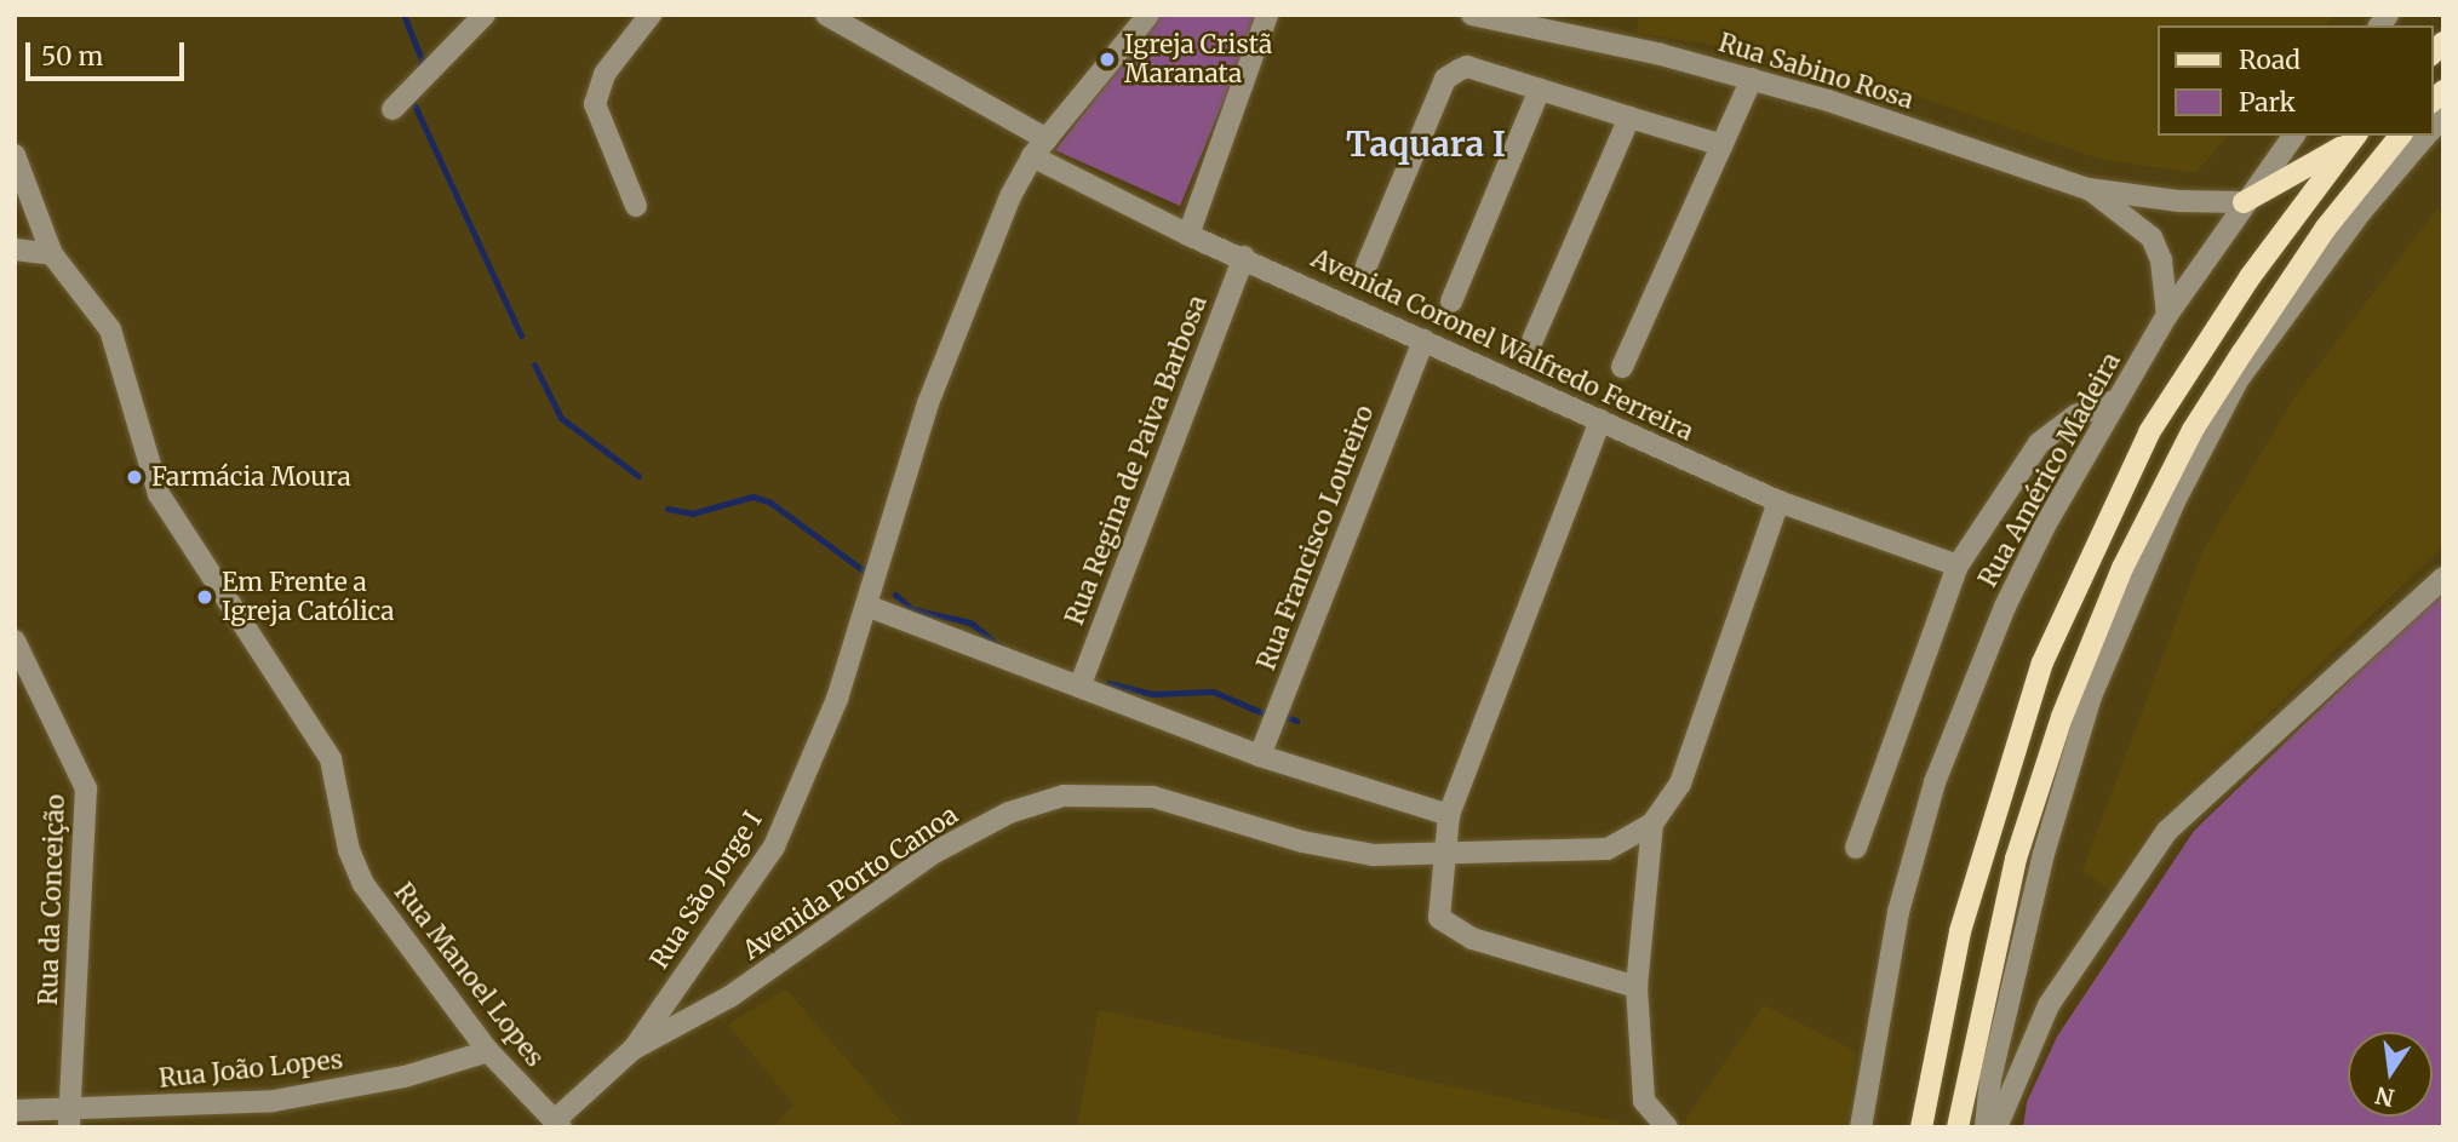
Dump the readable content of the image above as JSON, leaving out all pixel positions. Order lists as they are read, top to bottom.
{
  "streets": {
    "street": [
      "Rua Sabino Rosa",
      "Avenida Coronel Walfredo Ferreira",
      "Rua Regina de Paiva Barbosa",
      "Rua Américo Madeira",
      "Rua Francisco Loureiro",
      "Avenida Porto Canoa",
      "Rua São Jorge I",
      "Rua da Conceição",
      "Rua Manoel Lopes",
      "Rua João Lopes"
    ]
  },
  "crossings": [
    ["Rua Sabino Rosa", "Rua Américo Madeira"],
    ["Avenida Coronel Walfredo Ferreira", "Rua Regina de Paiva Barbosa"],
    ["Avenida Coronel Walfredo Ferreira", "Rua Francisco Loureiro"],
    ["Avenida Coronel Walfredo Ferreira", "Rua São Jorge I"],
    ["Avenida Porto Canoa", "Rua São Jorge I"],
    ["Rua São Jorge I", "Rua Manoel Lopes"],
    ["Rua da Conceição", "Rua João Lopes"],
    ["Rua Manoel Lopes", "Rua João Lopes"]
  ],
  "districts": ["Taquara I"],
  "places": ["Igreja Cristã Maranata", "Farmácia Moura", "Em Frente a Igreja Católica"],
  "legend": ["Road", "Park"],
  "scale_bar": "50 m",
  "north": "bottom"
}
